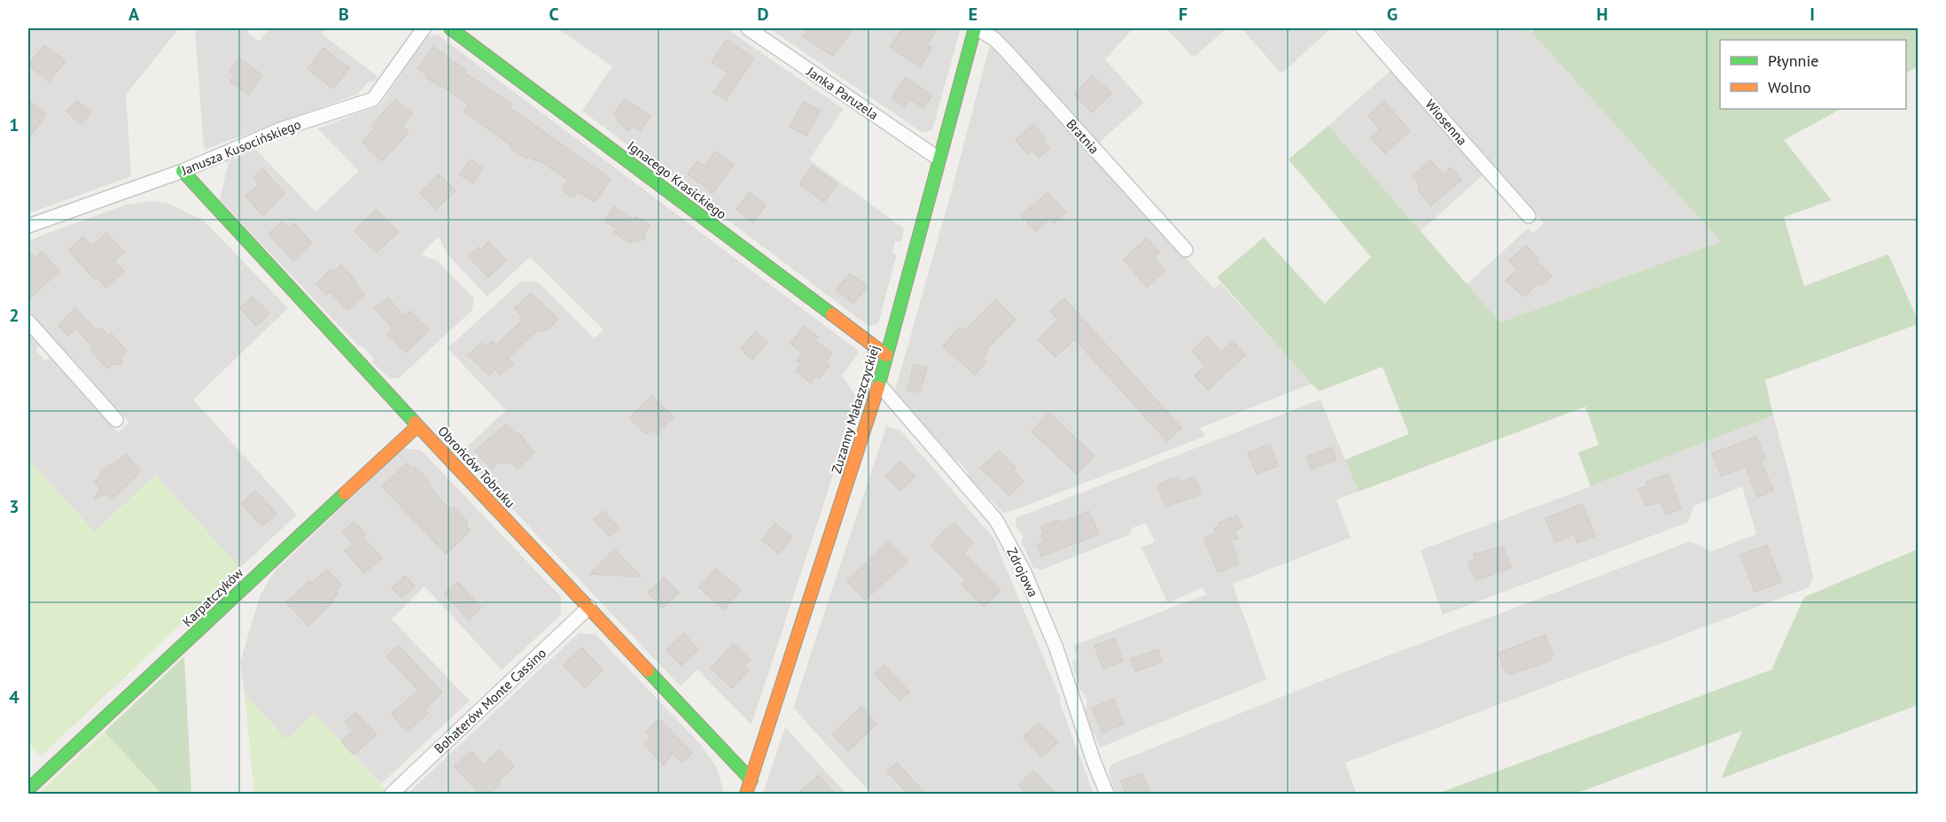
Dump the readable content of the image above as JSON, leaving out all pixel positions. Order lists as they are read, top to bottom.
{
  "streets": {
    "street": [
      "Janka Paruzela",
      "Wiosenna",
      "Bratnia",
      "Janusza Kusocińskiego",
      "Ignacego Krasickiego",
      "Zuzanny Małaszczyckiej",
      "Obrońców Tobruku",
      "Zdrojowa",
      "Karpatczyków",
      "Bohaterów Monte Cassino"
    ]
  },
  "crossings": [
    ["Janka Paruzela", "Zuzanny Małaszczyckiej"],
    ["Bratnia", "Zuzanny Małaszczyckiej"],
    ["Janusza Kusocińskiego", "Obrońców Tobruku"],
    ["Ignacego Krasickiego", "Zuzanny Małaszczyckiej"],
    ["Zuzanny Małaszczyckiej", "Obrońców Tobruku"],
    ["Zuzanny Małaszczyckiej", "Zdrojowa"],
    ["Obrońców Tobruku", "Karpatczyków"],
    ["Obrońców Tobruku", "Bohaterów Monte Cassino"]
  ],
  "legend": ["Płynnie", "Wolno"],
  "grid": {
    "columns": [
      "A",
      "B",
      "C",
      "D",
      "E",
      "F",
      "G",
      "H",
      "I"
    ],
    "rows": [
      "1",
      "2",
      "3",
      "4"
    ]
  }
}
